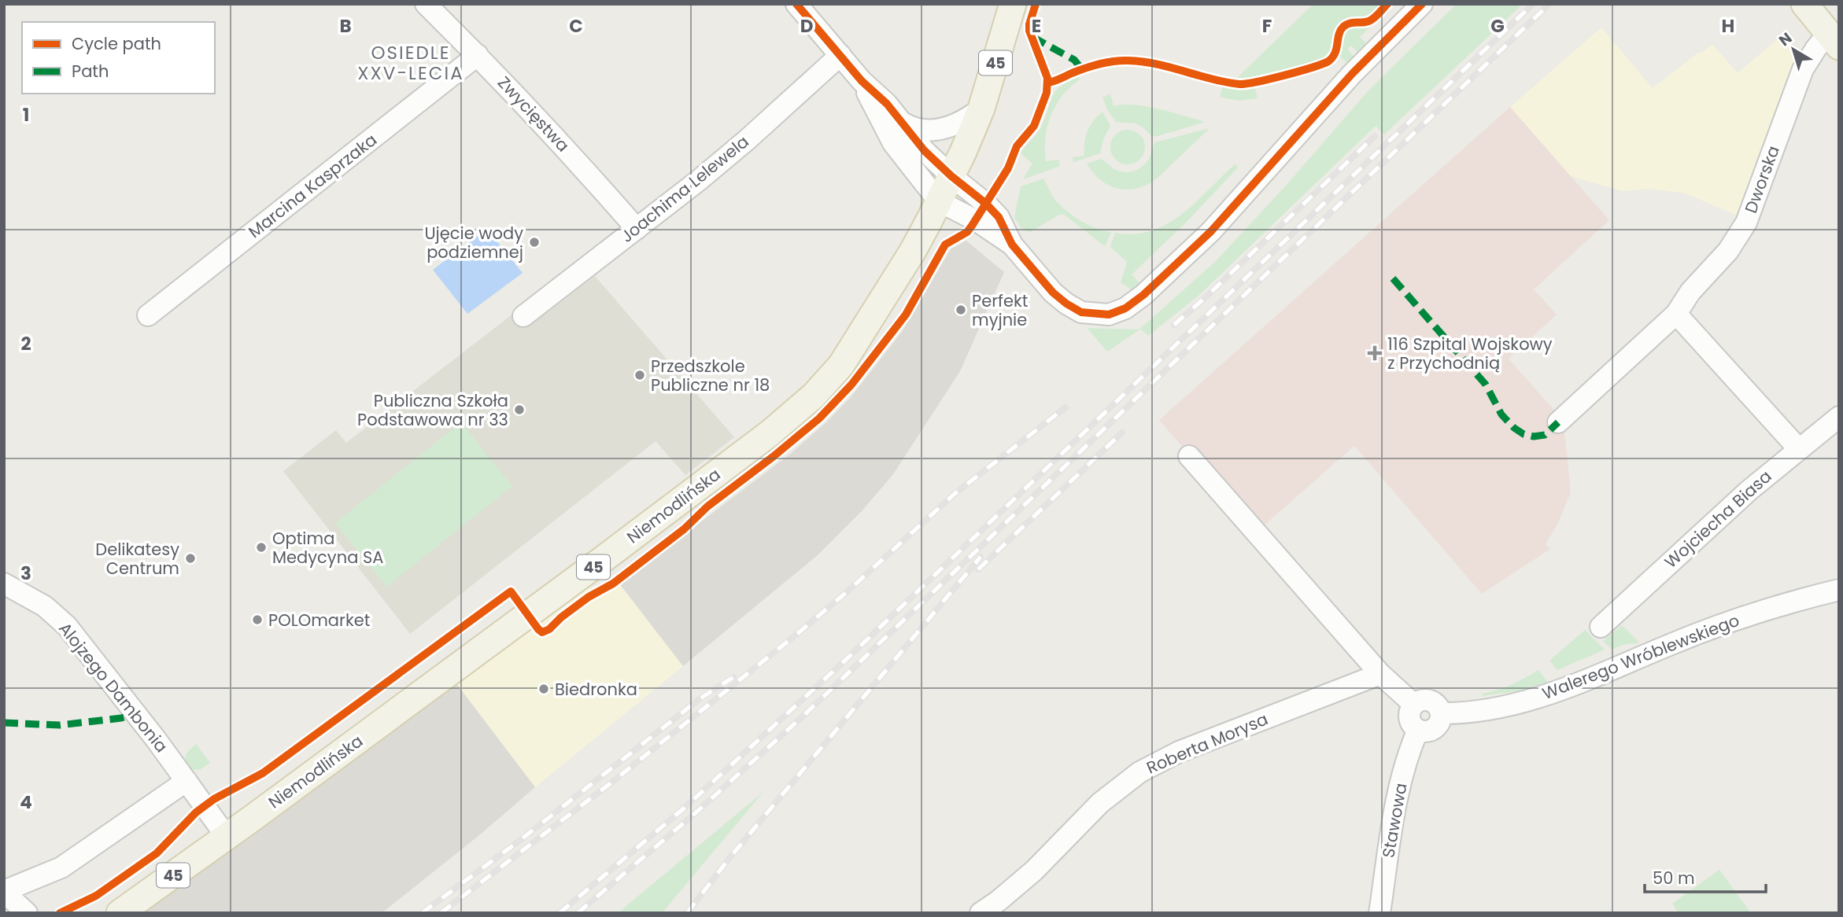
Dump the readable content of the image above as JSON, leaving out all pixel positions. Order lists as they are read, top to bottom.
{
  "streets": {
    "main road": ["45", "Niemodlińska"],
    "street": [
      "Zwycięstwa",
      "Dworska",
      "Marcina Kasprzaka",
      "Joachima Lelewela",
      "Wojciecha Biasa",
      "Walerego Wróblewskiego",
      "Alojzego Dambonia",
      "Roberta Morysa",
      "Stawowa"
    ]
  },
  "crossings": [
    ["Zwycięstwa", "Marcina Kasprzaka"],
    ["Zwycięstwa", "Joachima Lelewela"],
    ["Niemodlińska", "Alojzego Dambonia"],
    ["Walerego Wróblewskiego", "Stawowa"]
  ],
  "districts": ["OSIEDLE XXV-LECIA"],
  "places": {
    "other": [
      "Ujęcie wody podziemnej",
      "Perfekt myjnie",
      "Przedszkole Publiczne nr 18",
      "Publiczna Szkoła Podstawowa nr 33",
      "Optima Medycyna SA",
      "Delikatesy Centrum",
      "POLOmarket",
      "Biedronka"
    ],
    "health": ["116 Szpital Wojskowy z Przychodnią"]
  },
  "legend": ["Cycle path", "Path"],
  "scale_bar": "50 m",
  "north": "top left",
  "grid": {
    "columns": [
      "B",
      "C",
      "D",
      "E",
      "F",
      "G",
      "H"
    ],
    "rows": [
      "1",
      "2",
      "3",
      "4"
    ]
  }
}
